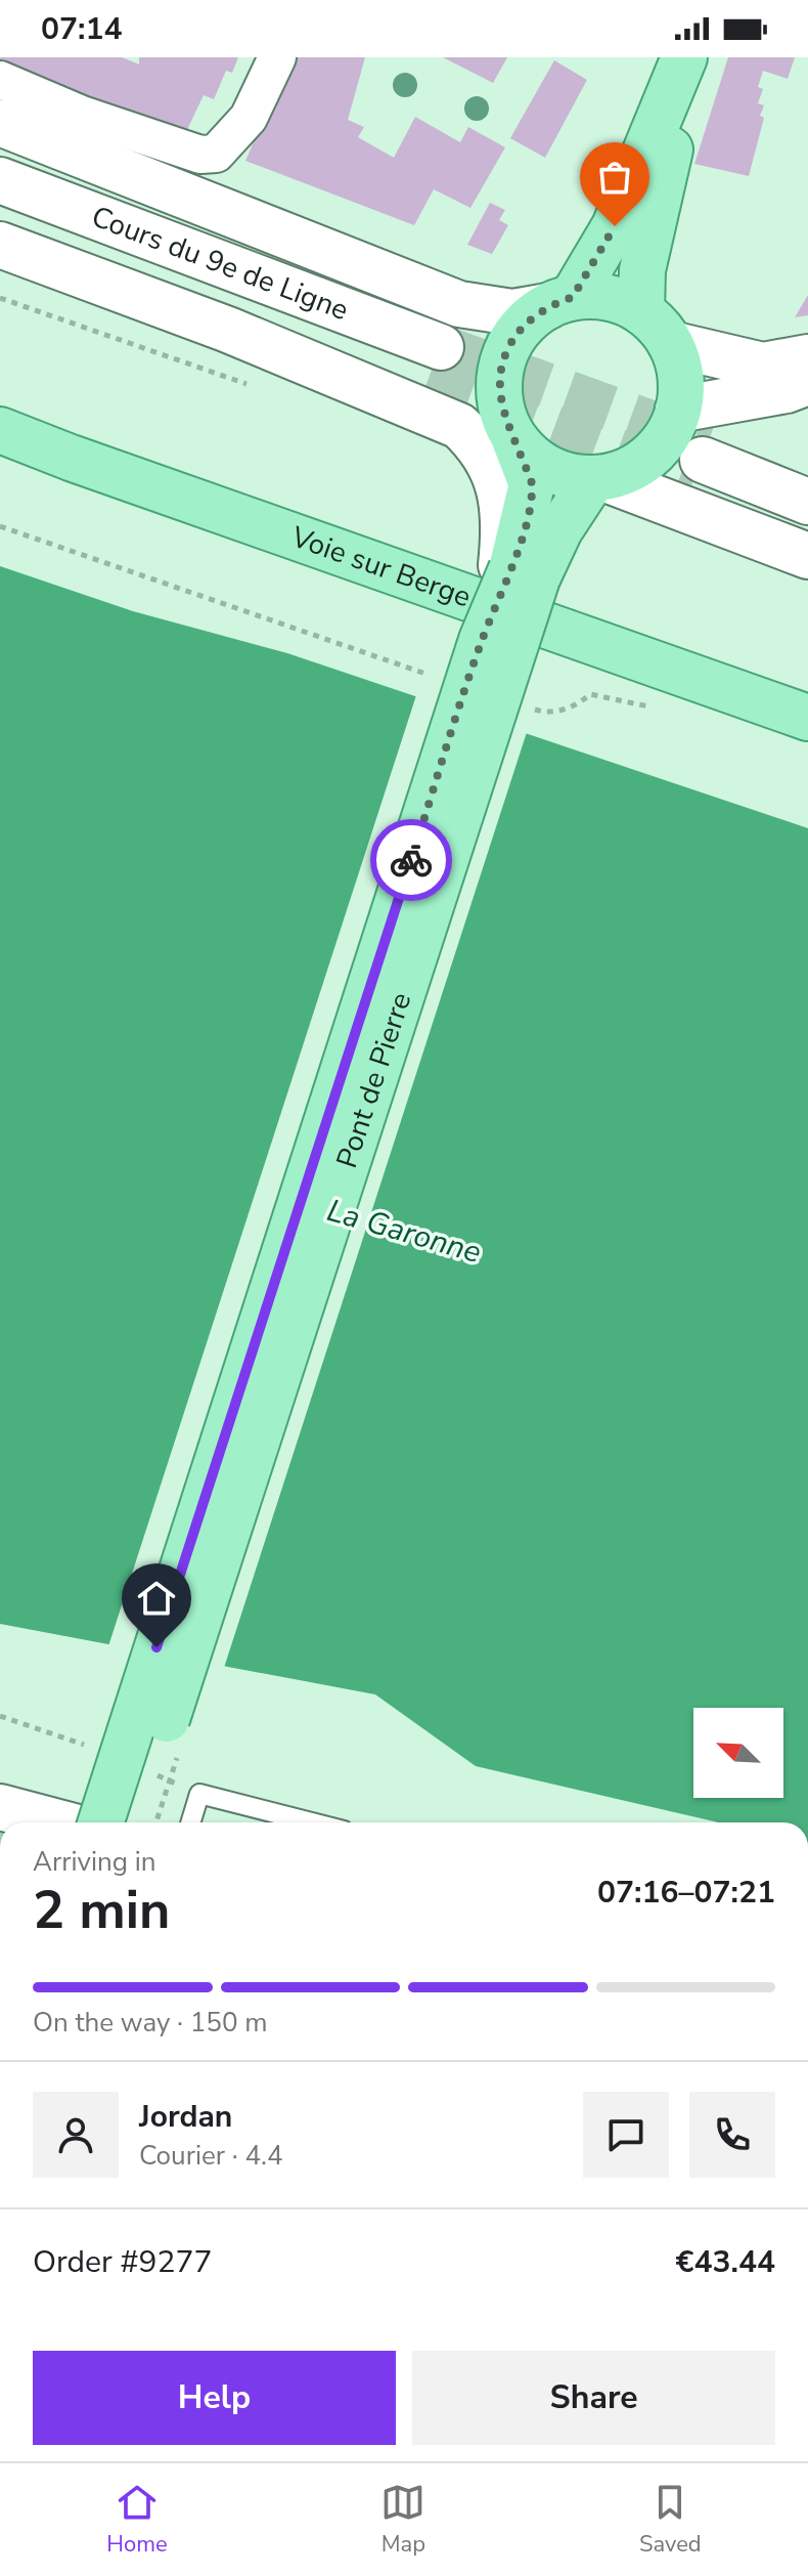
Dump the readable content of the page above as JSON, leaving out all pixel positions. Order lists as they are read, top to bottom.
{
  "streets": {
    "main road": ["Cours du 9e de Ligne", "Voie sur Berge", "Pont de Pierre"]
  },
  "water": ["La Garonne"],
  "north": "top left",
  "page": {
    "status": "07:14",
    "heading": ["2 min", "Arriving in", "07:16–07:21"],
    "panel": [
      "Jordan",
      "Courier · 4.4",
      "Order #9277",
      "€43.44"
    ],
    "bar": "On the way · 150 m",
    "buttons": ["Help", "Share"],
    "tabs": ["Home", "Map", "Saved"]
  }
}
